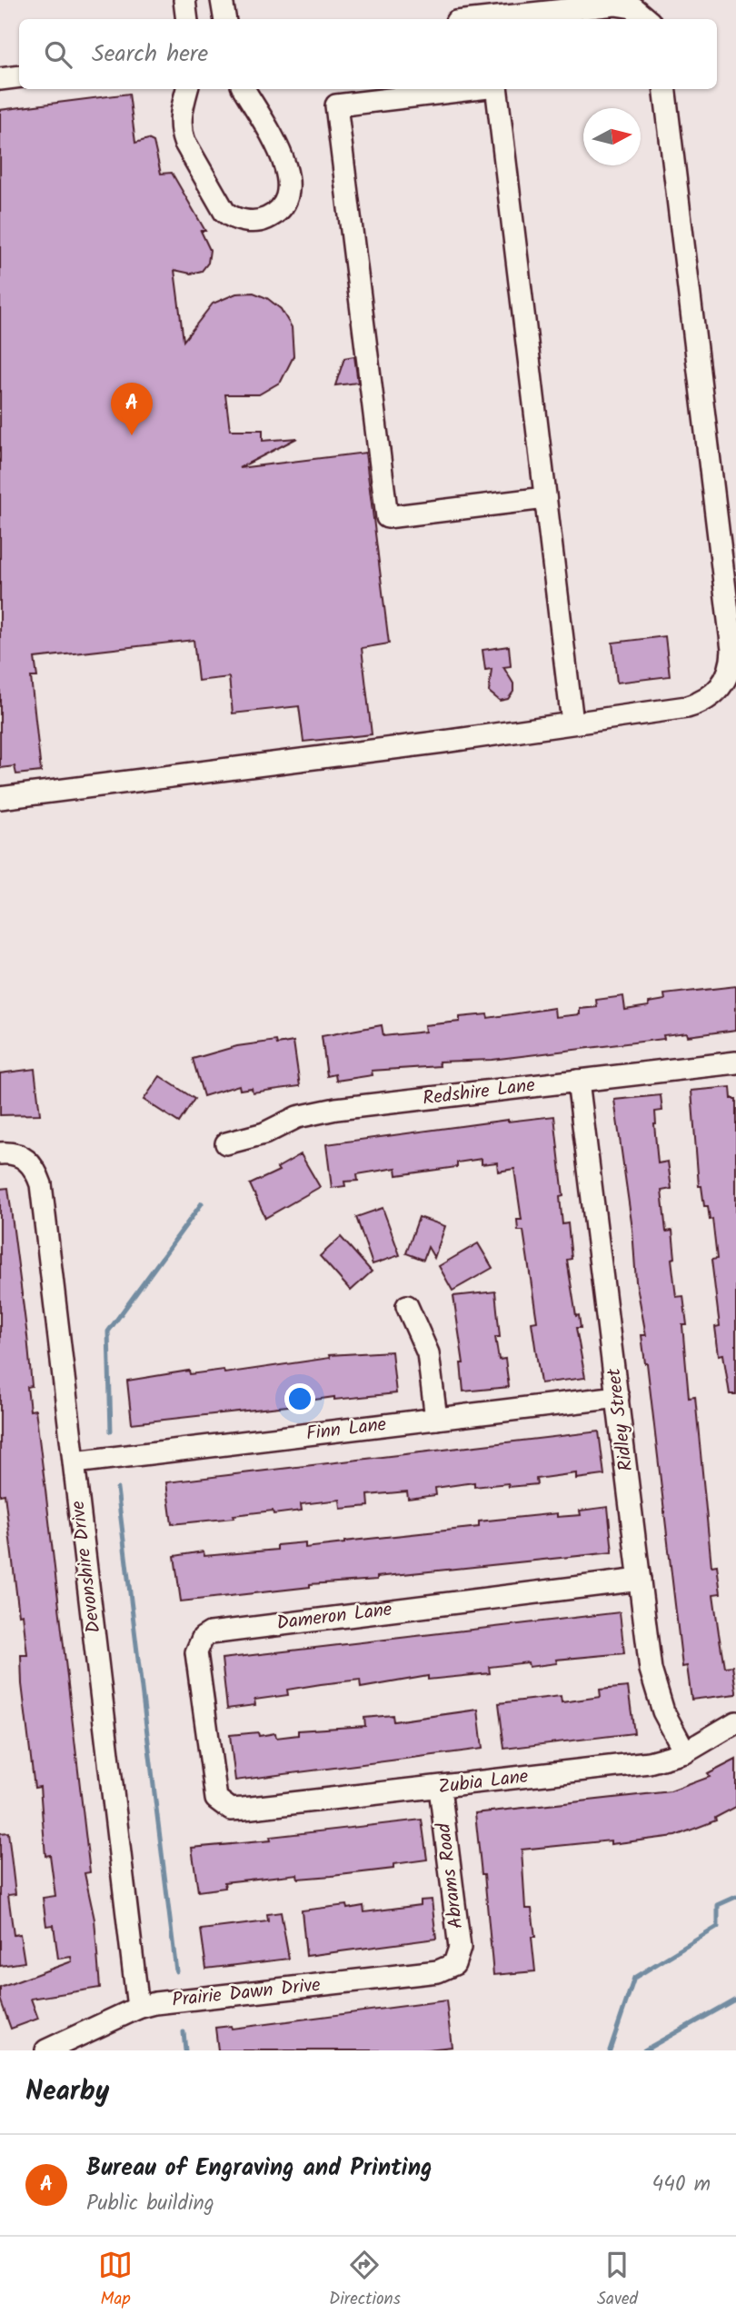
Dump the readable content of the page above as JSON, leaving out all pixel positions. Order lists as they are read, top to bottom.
{
  "streets": {
    "street": [
      "Redshire Lane",
      "Ridley Street",
      "Finn Lane",
      "Devonshire Drive",
      "Dameron Lane",
      "Zubia Lane",
      "Abrams Road",
      "Prairie Dawn Drive"
    ]
  },
  "crossings": [
    ["Redshire Lane", "Ridley Street"],
    ["Ridley Street", "Finn Lane"],
    ["Ridley Street", "Dameron Lane"],
    ["Ridley Street", "Zubia Lane"],
    ["Finn Lane", "Devonshire Drive"],
    ["Devonshire Drive", "Prairie Dawn Drive"],
    ["Dameron Lane", "Zubia Lane"],
    ["Zubia Lane", "Abrams Road"],
    ["Abrams Road", "Prairie Dawn Drive"]
  ],
  "north": "right",
  "page": {
    "search": "Search here",
    "pins": "A",
    "heading": "Nearby",
    "list": [
      {
        "mark": "A",
        "name": "Bureau of Engraving and Printing",
        "note": "Public building",
        "value": "440 m"
      }
    ],
    "nav": ["Map", "Directions", "Saved"]
  }
}
